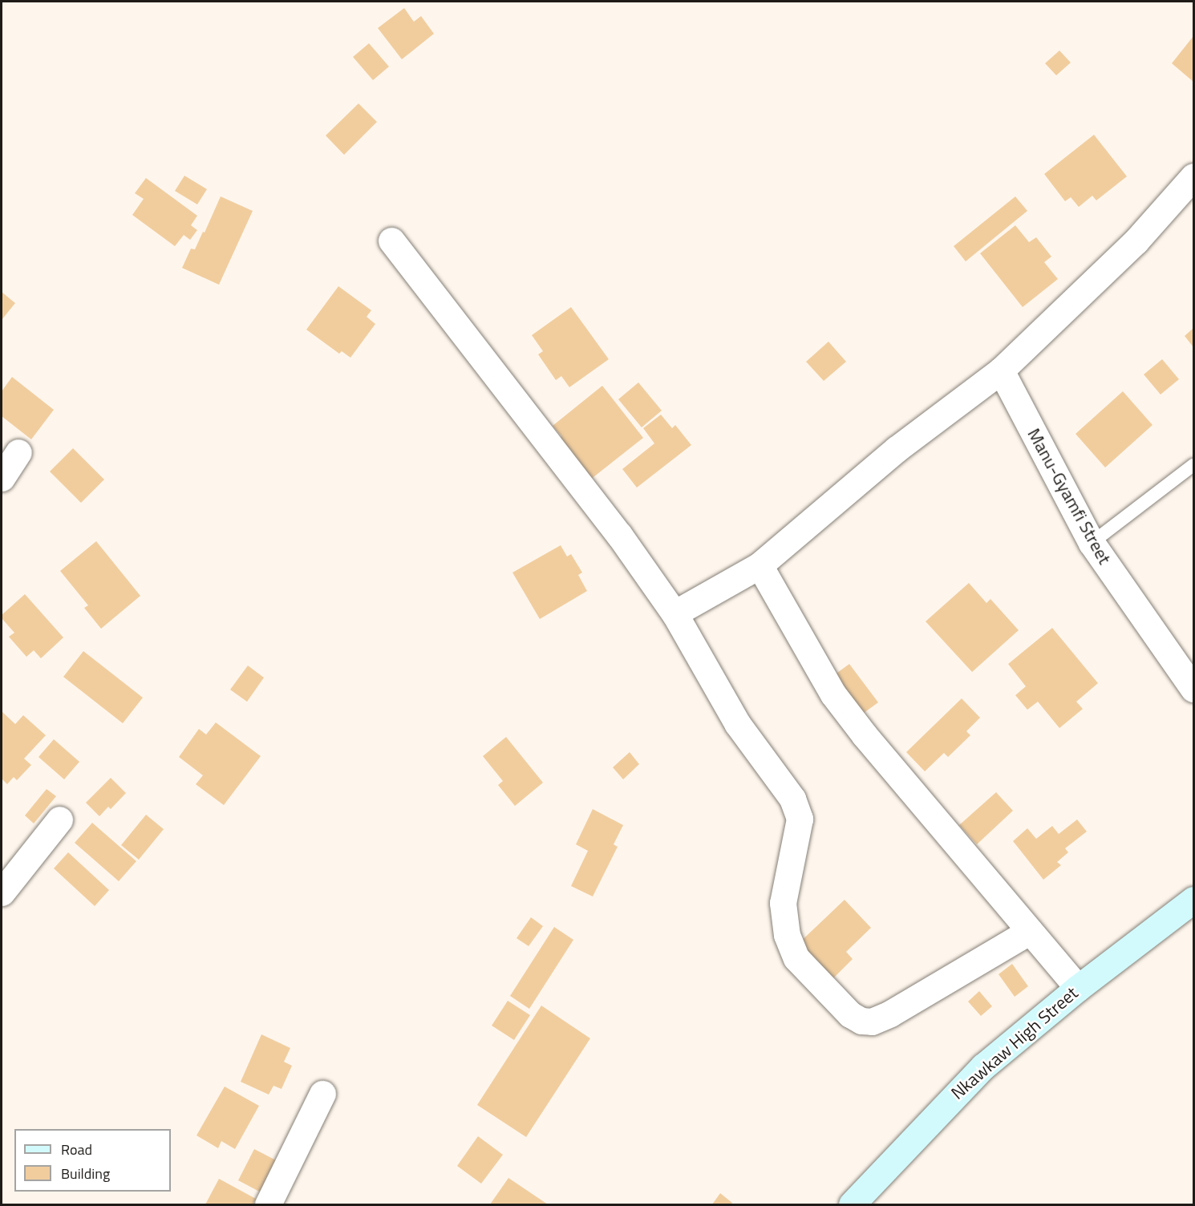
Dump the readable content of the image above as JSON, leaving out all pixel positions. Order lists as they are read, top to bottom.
{
  "streets": {
    "main road": ["Nkawkaw High Street"],
    "street": ["Manu-Gyamfi Street"]
  },
  "legend": ["Road", "Building"]
}
